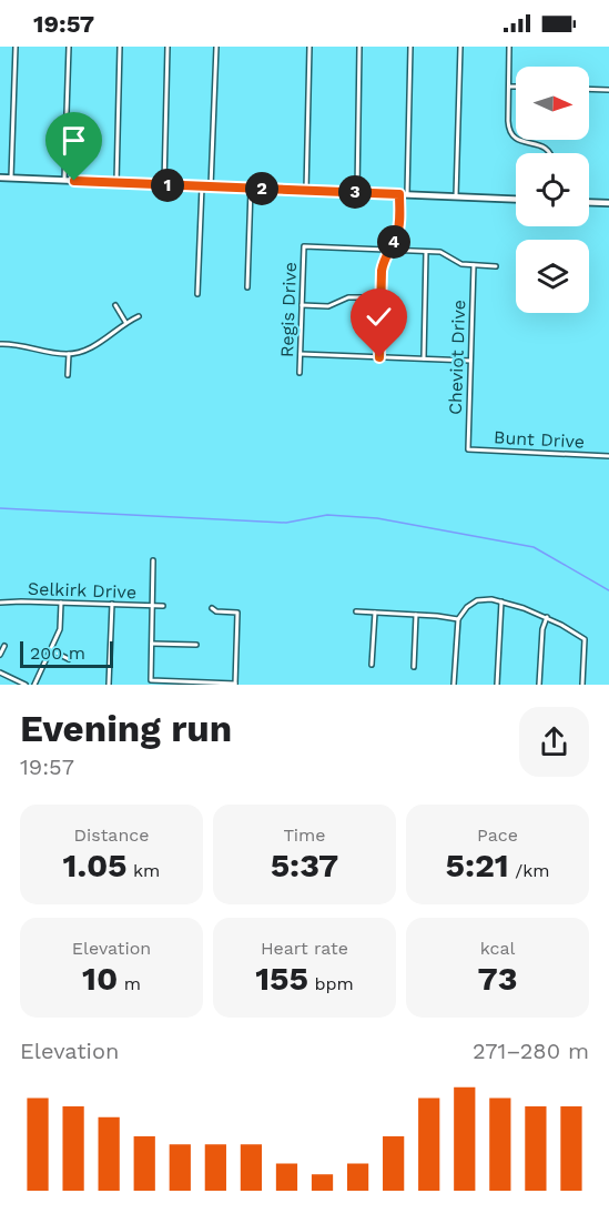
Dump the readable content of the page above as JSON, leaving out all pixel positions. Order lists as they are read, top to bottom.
{
  "streets": {
    "street": [
      "Regis Drive",
      "Cheviot Drive",
      "Bunt Drive",
      "Selkirk Drive"
    ]
  },
  "crossings": [
    ["Cheviot Drive", "Bunt Drive"]
  ],
  "scale_bar": "200 m",
  "north": "right",
  "page": {
    "status": "19:57",
    "pins": [
      "1",
      "2",
      "3",
      "4"
    ],
    "scale": "200 m",
    "heading": ["Evening run", "19:57"],
    "stats": [
      ["Distance", "1.05 km"],
      ["Time", "5:37"],
      ["Pace", "5:21 /km"],
      ["Elevation", "10 m"],
      ["Heart rate", "155 bpm"],
      ["kcal", "73"]
    ],
    "chart": ["Elevation", "271–280 m"]
  }
}
